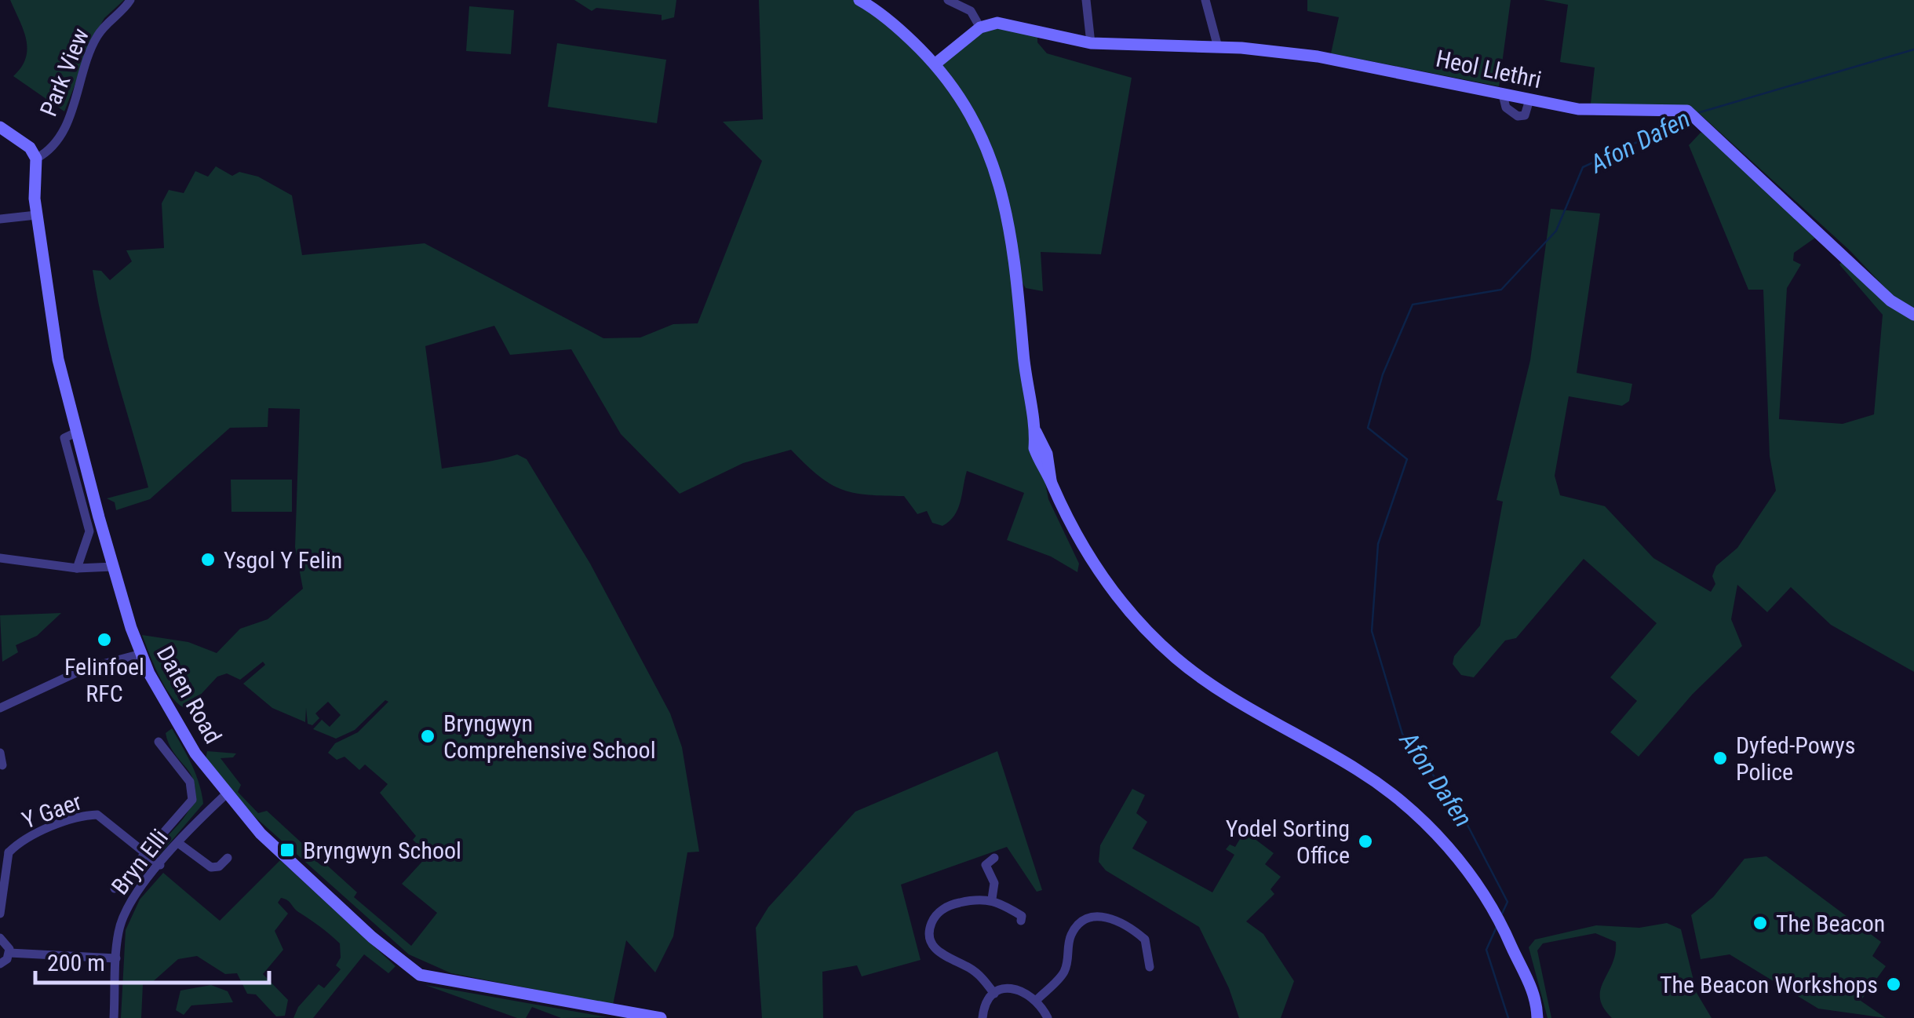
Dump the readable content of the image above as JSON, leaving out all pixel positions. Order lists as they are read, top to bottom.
{
  "streets": {
    "street": [
      "Heol Llethri",
      "Park View",
      "Dafen Road",
      "Y Gaer",
      "Bryn Elli"
    ]
  },
  "crossings": [
    ["Park View", "Dafen Road"],
    ["Dafen Road", "Bryn Elli"],
    ["Y Gaer", "Bryn Elli"]
  ],
  "water": ["Afon Dafen"],
  "places": {
    "other": [
      "Ysgol Y Felin",
      "Felinfoel RFC",
      "Bryngwyn Comprehensive School",
      "Dyfed-Powys Police",
      "Yodel Sorting Office",
      "The Beacon",
      "The Beacon Workshops"
    ],
    "transit": ["Bryngwyn School"]
  },
  "scale_bar": "200 m"
}
